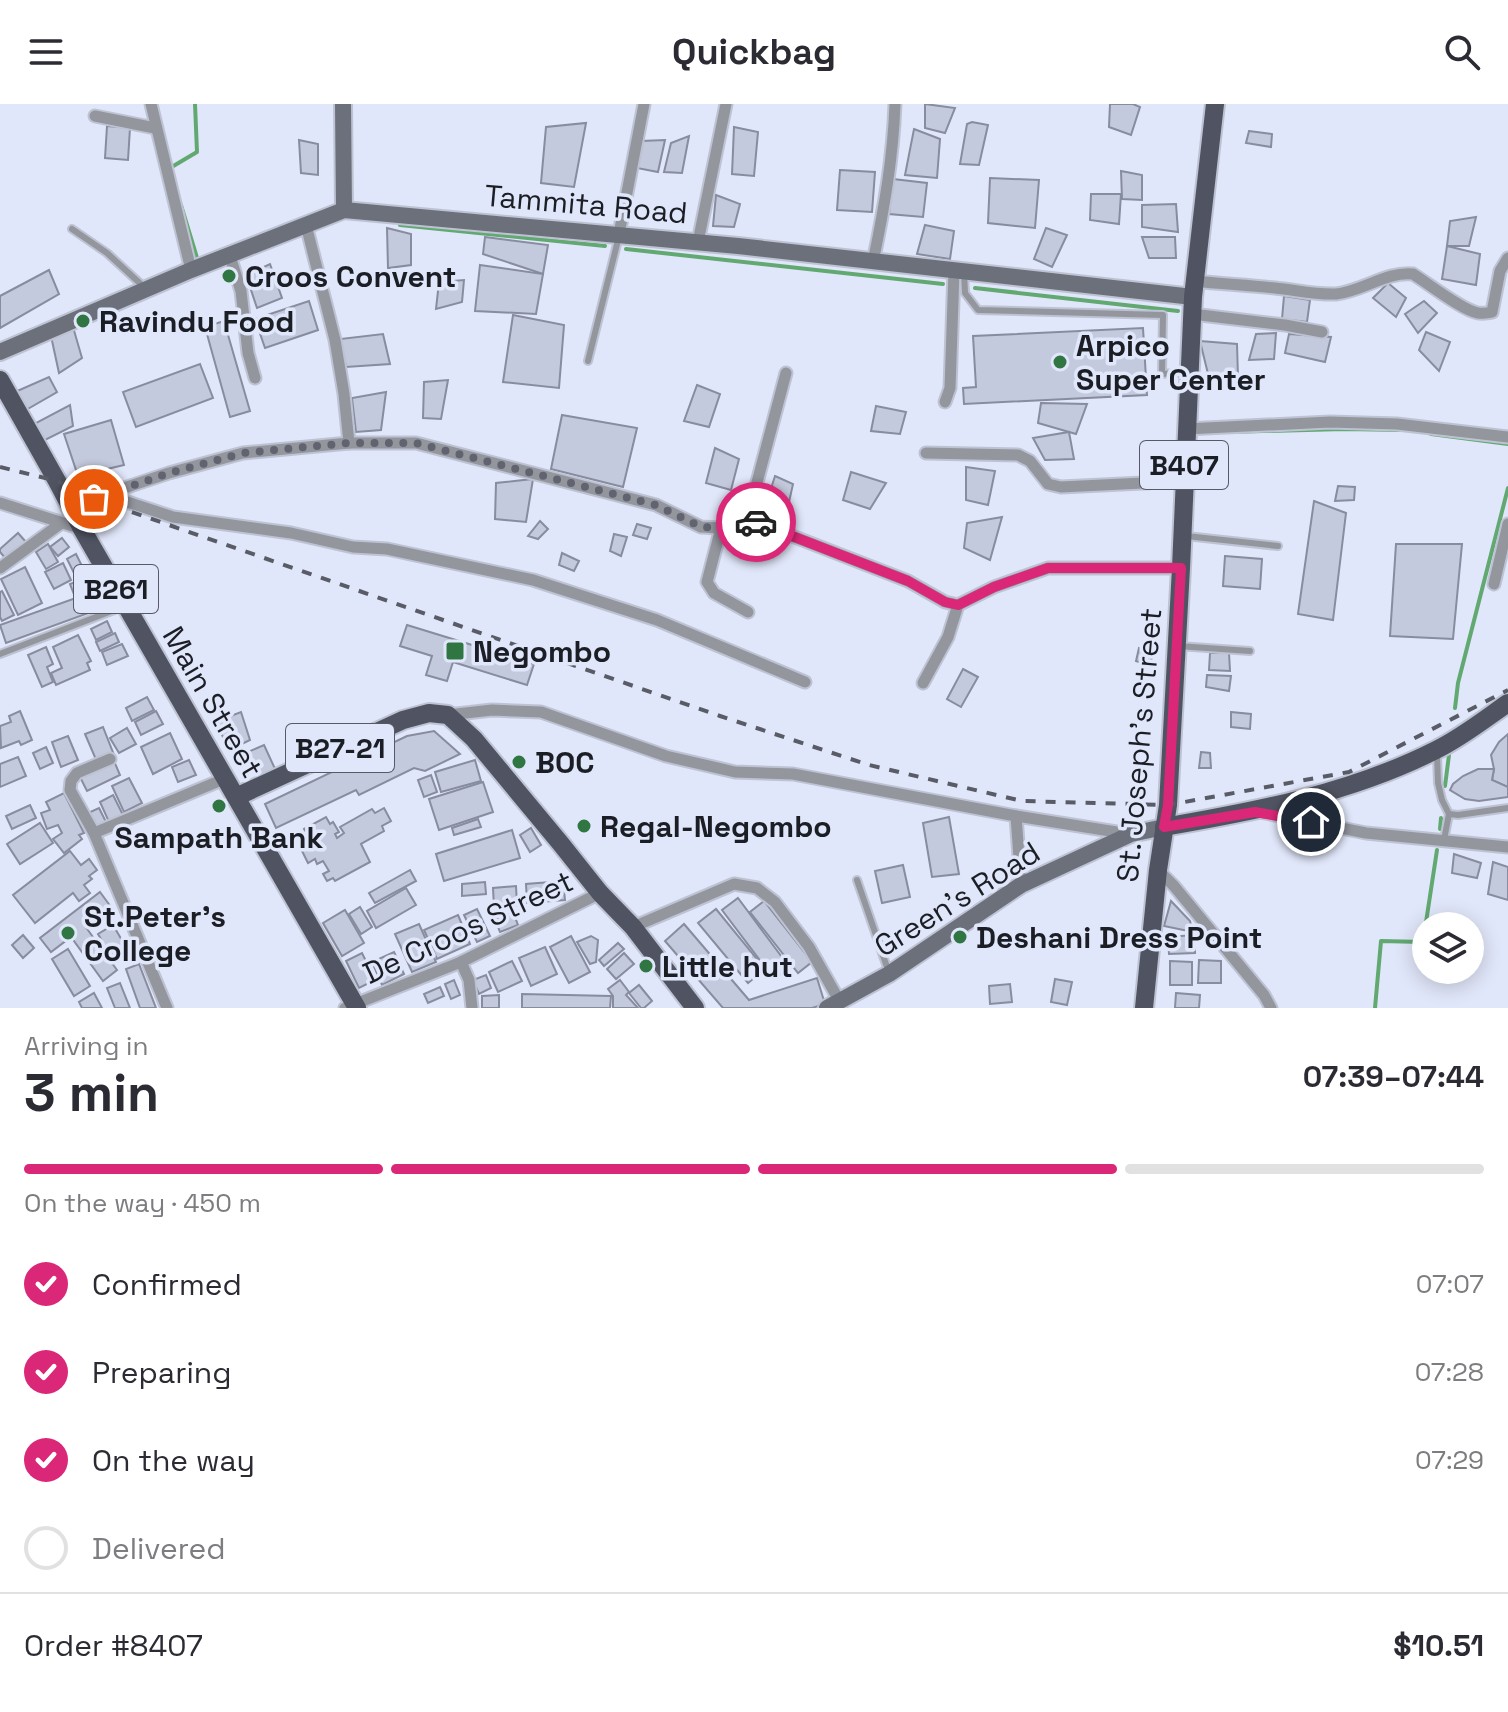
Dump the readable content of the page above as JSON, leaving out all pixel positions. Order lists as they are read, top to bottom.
{
  "streets": {
    "main road": [
      "B407",
      "B261",
      "Main Street",
      "St. Joseph's Street",
      "B27-21"
    ],
    "street": ["Tammita Road", "Green's Road", "De Croos Street"]
  },
  "crossings": [
    ["Tammita Road", "St. Joseph's Street"],
    ["Main Street", "B27-21"],
    ["Main Street", "De Croos Street"],
    ["St. Joseph's Street", "Green's Road"]
  ],
  "places": {
    "other": [
      "Croos Convent",
      "Ravindu Food",
      "Arpico Super Center",
      "BOC",
      "Sampath Bank",
      "Regal-Negombo",
      "St.Peter's College",
      "Deshani Dress Point",
      "Little hut"
    ],
    "transit": ["Negombo"]
  },
  "page": {
    "header": "Quickbag",
    "heading": ["3 min", "Arriving in", "07:39–07:44"],
    "panel": ["Order #8407", "$10.51"],
    "bar": "On the way · 450 m",
    "list": [
      ["Confirmed", "07:07"],
      ["Preparing", "07:28"],
      ["On the way", "07:29"],
      "Delivered"
    ]
  }
}
